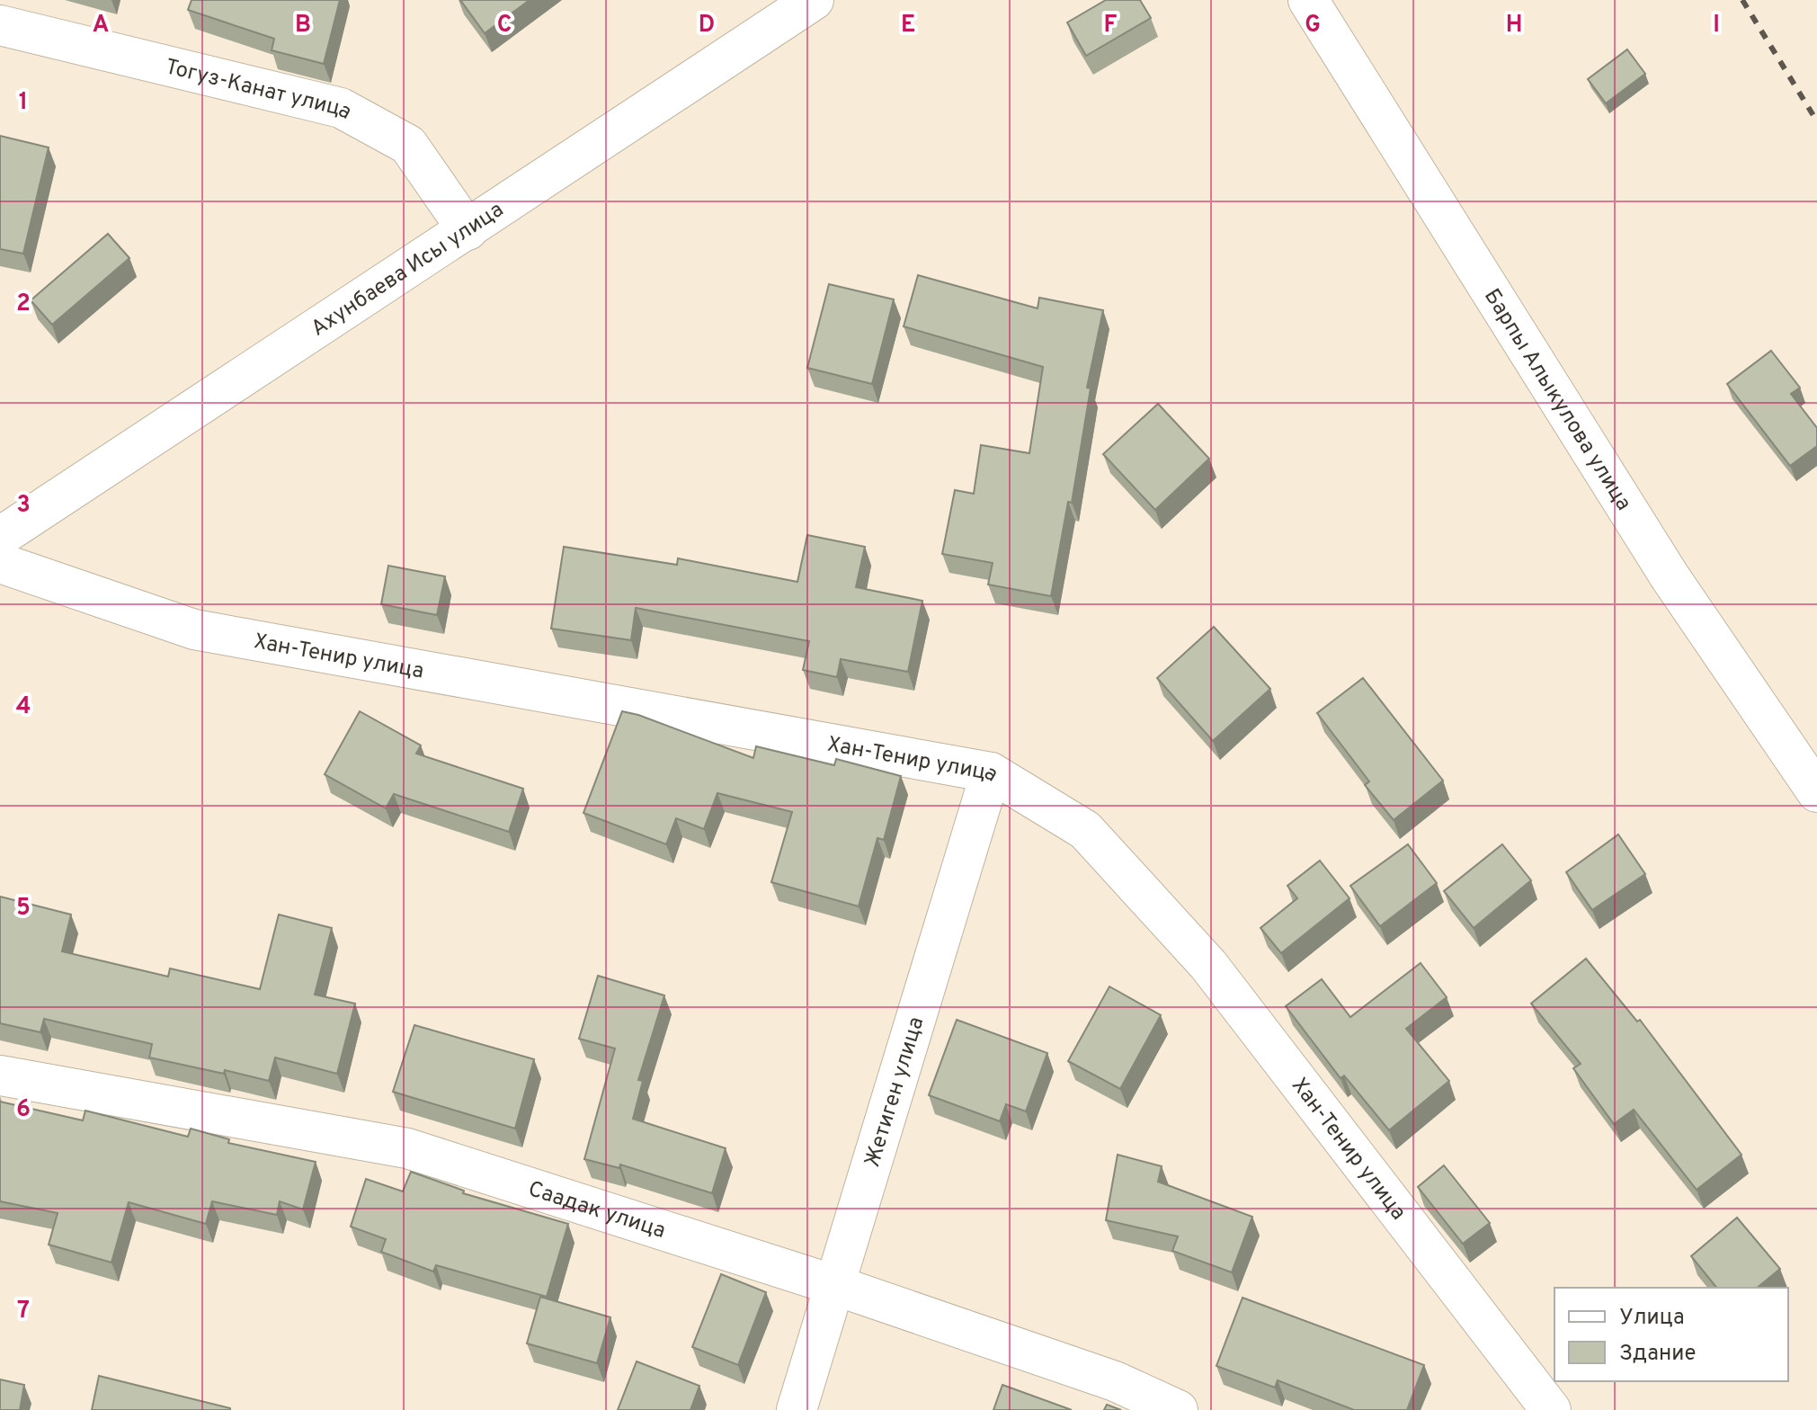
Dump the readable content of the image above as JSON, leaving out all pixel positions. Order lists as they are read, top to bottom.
{
  "streets": {
    "street": [
      "Тогуз-Канат улица",
      "Ахунбаева Исы улица",
      "Барпы Алыкулова улица",
      "Хан-Тенир улица",
      "Жетиген улица",
      "Саадак улица"
    ]
  },
  "crossings": [
    ["Тогуз-Канат улица", "Ахунбаева Исы улица"],
    ["Хан-Тенир улица", "Жетиген улица"],
    ["Жетиген улица", "Саадак улица"]
  ],
  "legend": ["Улица", "Здание"],
  "grid": {
    "columns": [
      "A",
      "B",
      "C",
      "D",
      "E",
      "F",
      "G",
      "H",
      "I"
    ],
    "rows": [
      "1",
      "2",
      "3",
      "4",
      "5",
      "6",
      "7"
    ]
  }
}
